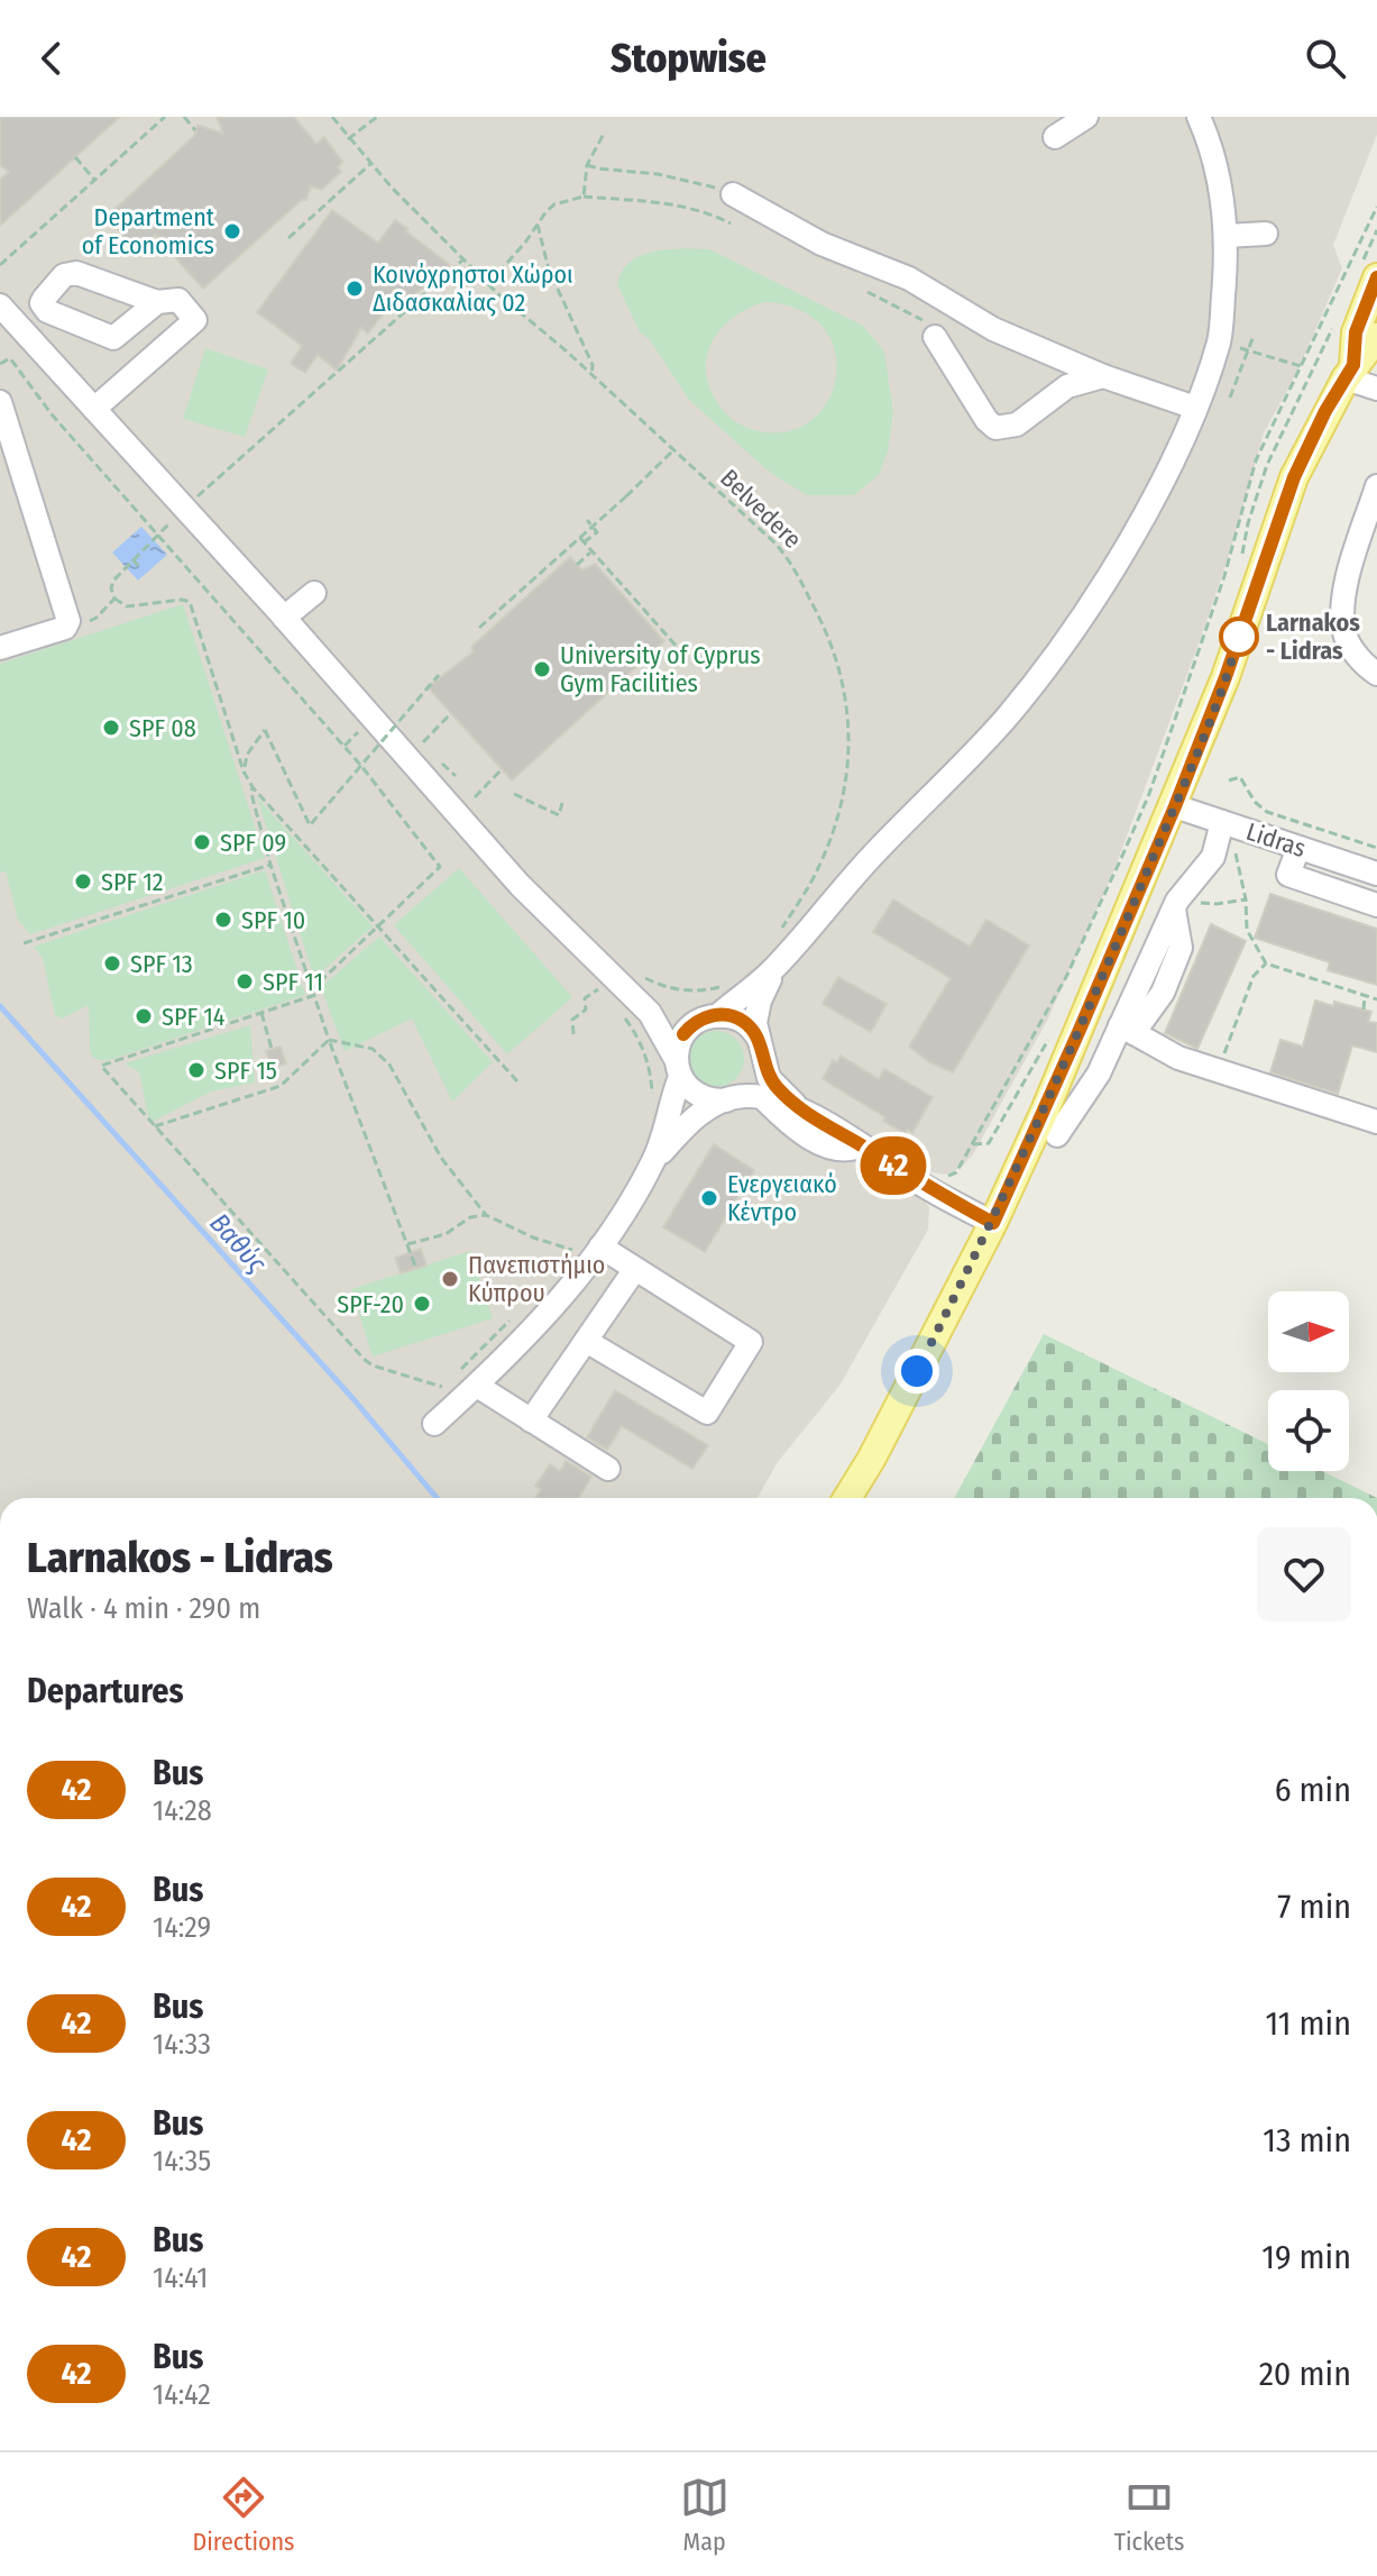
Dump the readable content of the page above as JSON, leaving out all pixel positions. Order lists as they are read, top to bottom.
{
  "streets": {
    "street": ["Lidras"],
    "path": ["Belvedere"]
  },
  "water": ["Βαθύς"],
  "places": [
    "Department of Economics",
    "Κοινόχρηστοι Χώροι Διδασκαλίας 02",
    "Larnakos - Lidras",
    "University of Cyprus Gym Facilities",
    "SPF 08",
    "SPF 09",
    "SPF 12",
    "SPF 10",
    "SPF 13",
    "SPF 11",
    "SPF 14",
    "SPF 15",
    "Ενεργειακό Κέντρο",
    "Πανεπιστήμιο Κύπρου",
    "SPF-20"
  ],
  "lines": ["bus line 42"],
  "north": "right",
  "page": {
    "header": "Stopwise",
    "on_map": "42",
    "heading": [
      ["Larnakos - Lidras", "Walk · 4 min · 290 m"],
      "Departures"
    ],
    "list": [
      {
        "mark": "42",
        "name": "Bus",
        "note": "14:28",
        "value": "6 min"
      },
      {
        "mark": "42",
        "name": "Bus",
        "note": "14:29",
        "value": "7 min"
      },
      {
        "mark": "42",
        "name": "Bus",
        "note": "14:33",
        "value": "11 min"
      },
      {
        "mark": "42",
        "name": "Bus",
        "note": "14:35",
        "value": "13 min"
      },
      {
        "mark": "42",
        "name": "Bus",
        "note": "14:41",
        "value": "19 min"
      },
      {
        "mark": "42",
        "name": "Bus",
        "note": "14:42",
        "value": "20 min"
      }
    ],
    "tabs": ["Directions", "Map", "Tickets"]
  }
}
